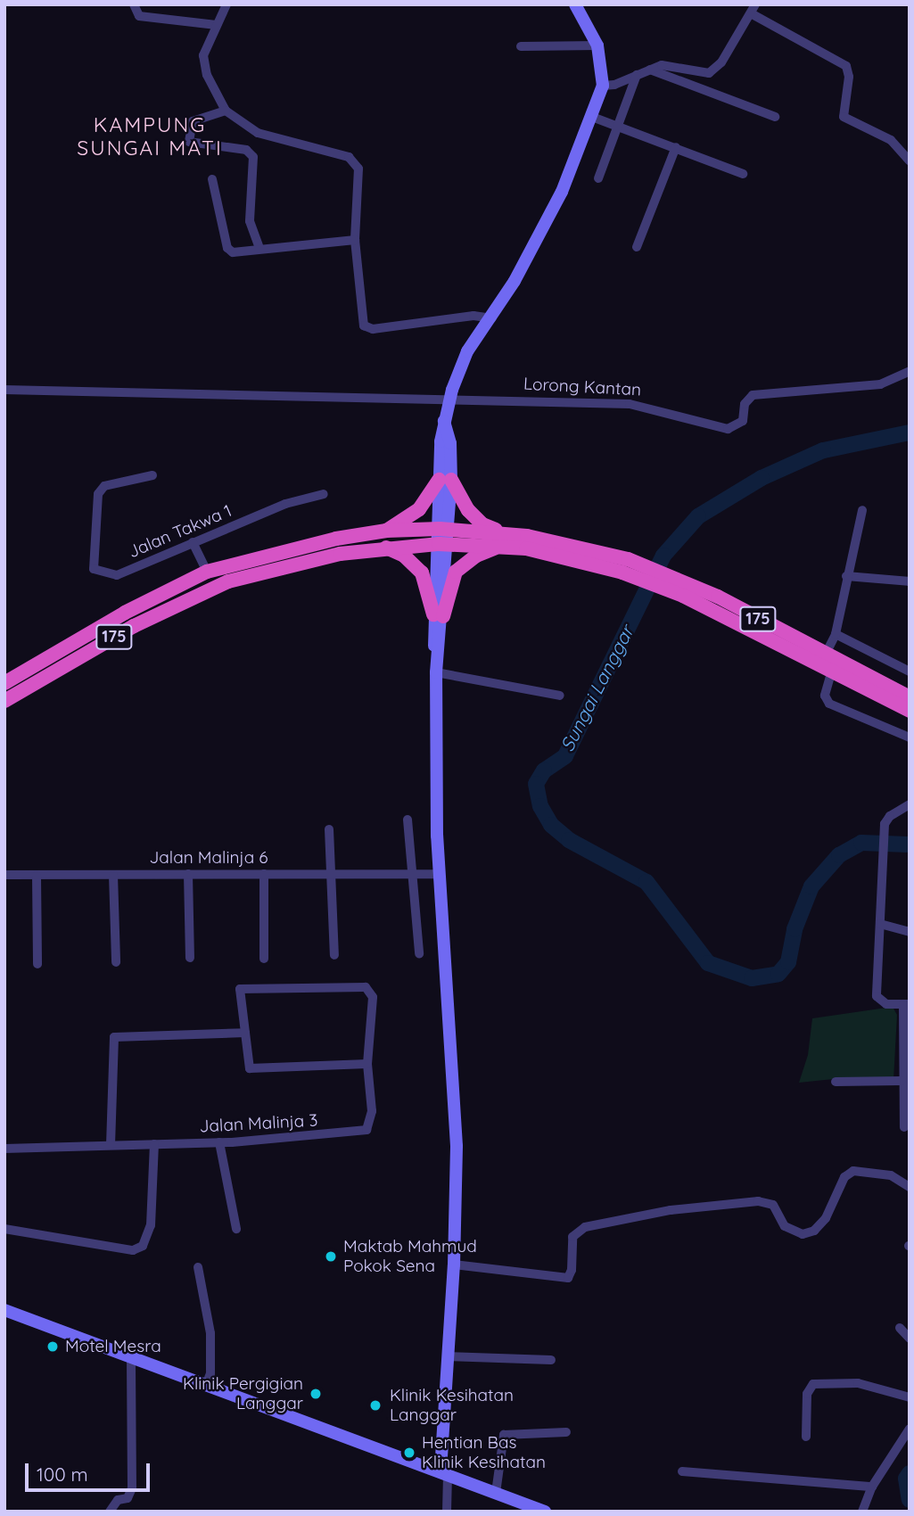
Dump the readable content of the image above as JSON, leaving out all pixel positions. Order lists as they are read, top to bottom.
{
  "streets": {
    "highway": ["175"],
    "street": [
      "Lorong Kantan",
      "Jalan Takwa 1",
      "Jalan Malinja 6",
      "Jalan Malinja 3"
    ]
  },
  "districts": ["KAMPUNG SUNGAI MATI"],
  "water": ["Sungai Langgar"],
  "places": [
    "Maktab Mahmud Pokok Sena",
    "Motel Mesra",
    "Klinik Pergigian Langgar",
    "Klinik Kesihatan Langgar",
    "Hentian Bas Klinik Kesihatan"
  ],
  "scale_bar": "100 m"
}
